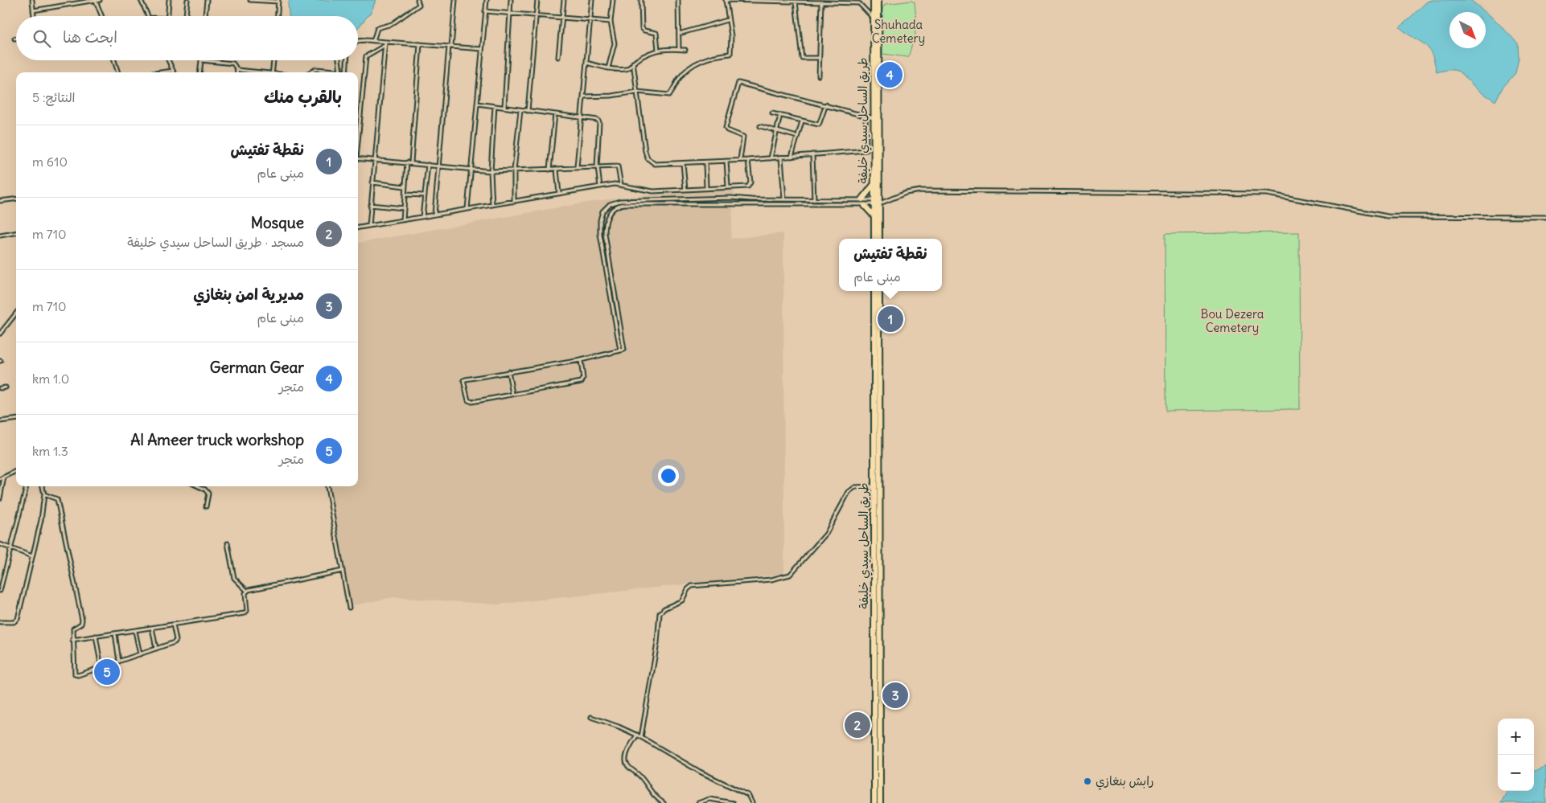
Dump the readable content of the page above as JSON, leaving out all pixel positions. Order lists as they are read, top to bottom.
{
  "streets": {
    "highway": ["طريق الساحل سيدي خليفة"]
  },
  "parks": ["Shuhada Cemetery", "Bou Dezera Cemetery"],
  "places": ["رابش بنغازي"],
  "north": "bottom right",
  "page": {
    "search": "ابحث هنا",
    "pins": [
      "4",
      "1",
      "5",
      "3",
      "2"
    ],
    "heading": ["بالقرب منك", "النتائج: 5"],
    "list": [
      {
        "mark": "1",
        "name": "نقطة تفتيش",
        "note": "مبنى عام",
        "value": "610 m"
      },
      {
        "mark": "2",
        "name": "Mosque",
        "note": "مسجد · طريق الساحل سيدي خليفة",
        "value": "710 m"
      },
      {
        "mark": "3",
        "name": "مديرية امن بنغازي",
        "note": "مبنى عام",
        "value": "710 m"
      },
      {
        "mark": "4",
        "name": "German Gear",
        "note": "متجر",
        "value": "1.0 km"
      },
      {
        "mark": "5",
        "name": "Al Ameer truck workshop",
        "note": "متجر",
        "value": "1.3 km"
      }
    ],
    "popup": ["نقطة تفتيش", "مبنى عام"],
    "map_buttons": ["+", "−"]
  }
}
